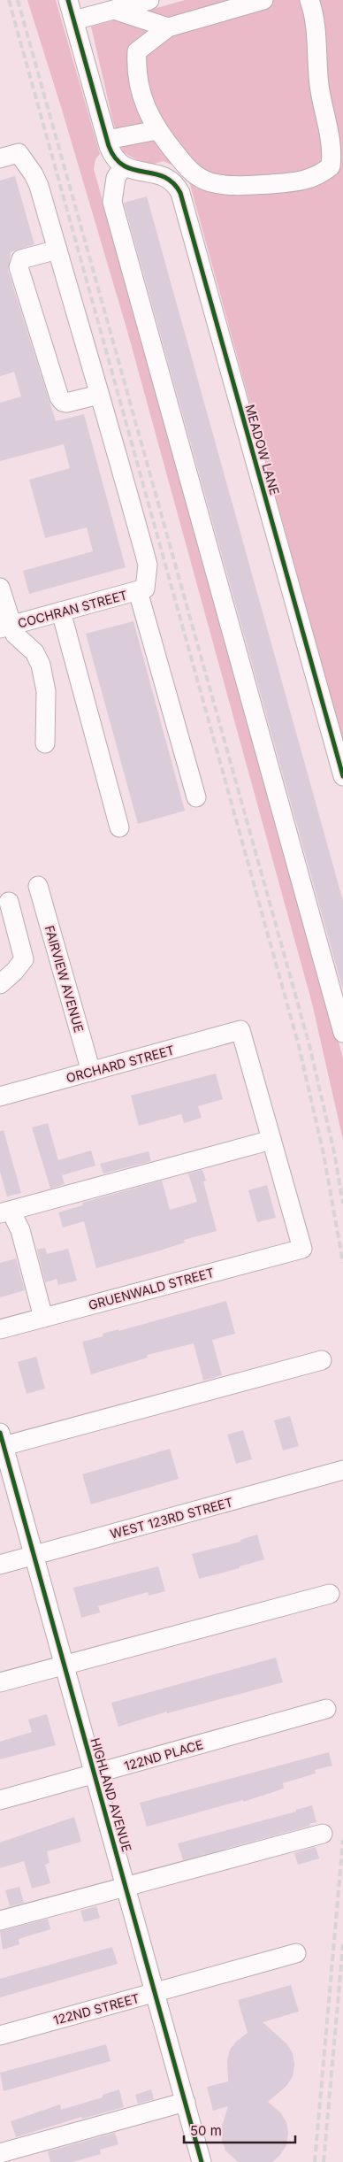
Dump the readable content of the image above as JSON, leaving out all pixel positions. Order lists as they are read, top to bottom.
{
  "streets": {
    "street": [
      "MEADOW LANE",
      "COCHRAN STREET",
      "FAIRVIEW AVENUE",
      "ORCHARD STREET",
      "GRUENWALD STREET",
      "WEST 123RD STREET",
      "122ND PLACE",
      "HIGHLAND AVENUE",
      "122ND STREET"
    ]
  },
  "crossings": [
    ["FAIRVIEW AVENUE", "ORCHARD STREET"],
    ["ORCHARD STREET", "GRUENWALD STREET"],
    ["WEST 123RD STREET", "HIGHLAND AVENUE"],
    ["122ND PLACE", "HIGHLAND AVENUE"],
    ["HIGHLAND AVENUE", "122ND STREET"]
  ],
  "scale_bar": "50 m"
}
